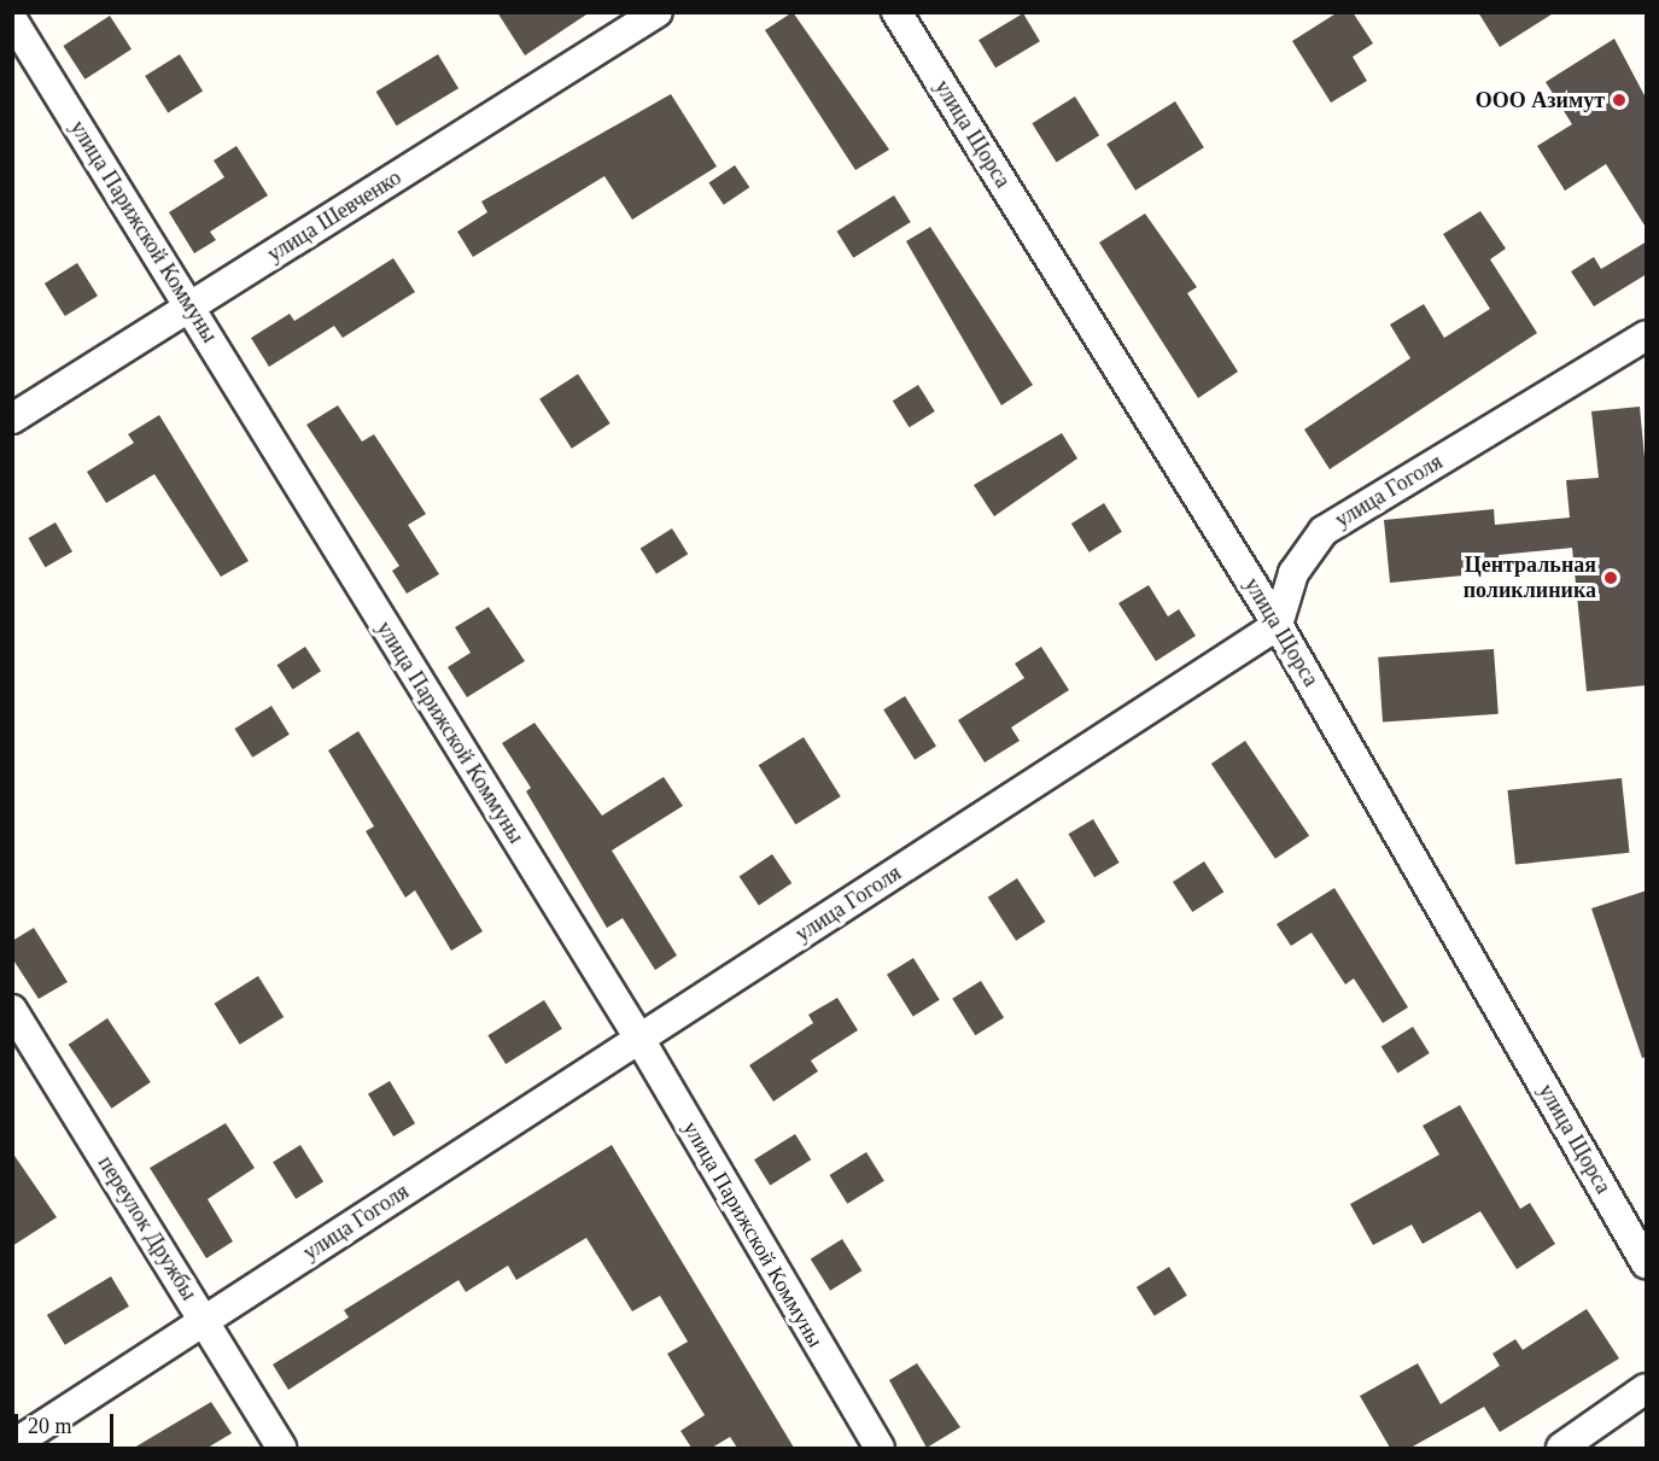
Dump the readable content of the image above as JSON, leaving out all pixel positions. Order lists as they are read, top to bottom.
{
  "streets": {
    "street": [
      "улица Щорса",
      "улица Шевченко",
      "улица Парижской Коммуны",
      "улица Гоголя",
      "переулок Дружбы"
    ]
  },
  "crossings": [
    ["улица Щорса", "улица Гоголя"],
    ["улица Шевченко", "улица Парижской Коммуны"],
    ["улица Парижской Коммуны", "улица Гоголя"],
    ["улица Гоголя", "переулок Дружбы"]
  ],
  "places": ["ООО Азимут", "Центральная поликлиника"],
  "scale_bar": "20 m"
}
